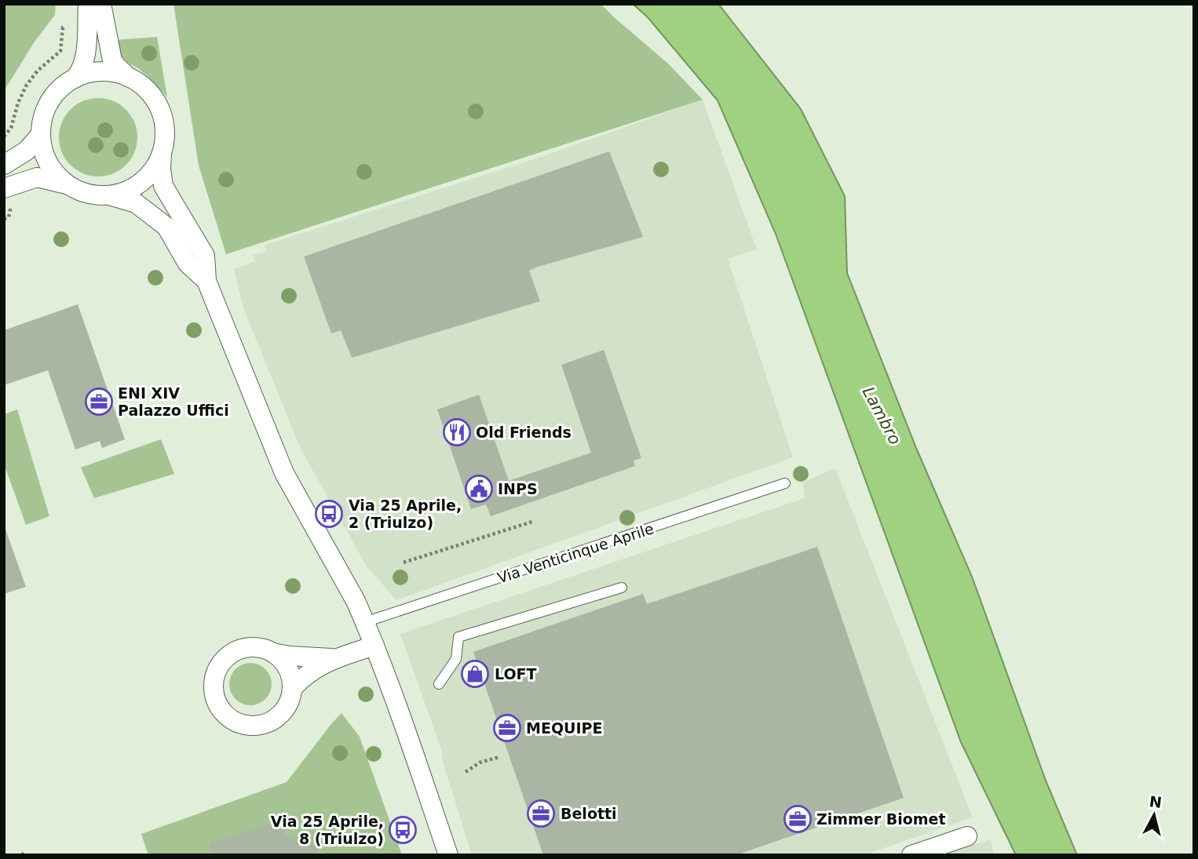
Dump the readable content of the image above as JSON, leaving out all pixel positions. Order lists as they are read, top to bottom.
{
  "streets": {
    "lane": ["Via Venticinque Aprile"]
  },
  "water": ["Lambro"],
  "places": {
    "office": [
      "ENI XIV Palazzo Uffici",
      "MEQUIPE",
      "Belotti",
      "Zimmer Biomet"
    ],
    "restaurant": ["Old Friends"],
    "public building": ["INPS"],
    "bus stop": ["Via 25 Aprile, 2 (Triulzo)", "Via 25 Aprile, 8 (Triulzo)"],
    "shop": ["LOFT"]
  },
  "north": "top"
}
